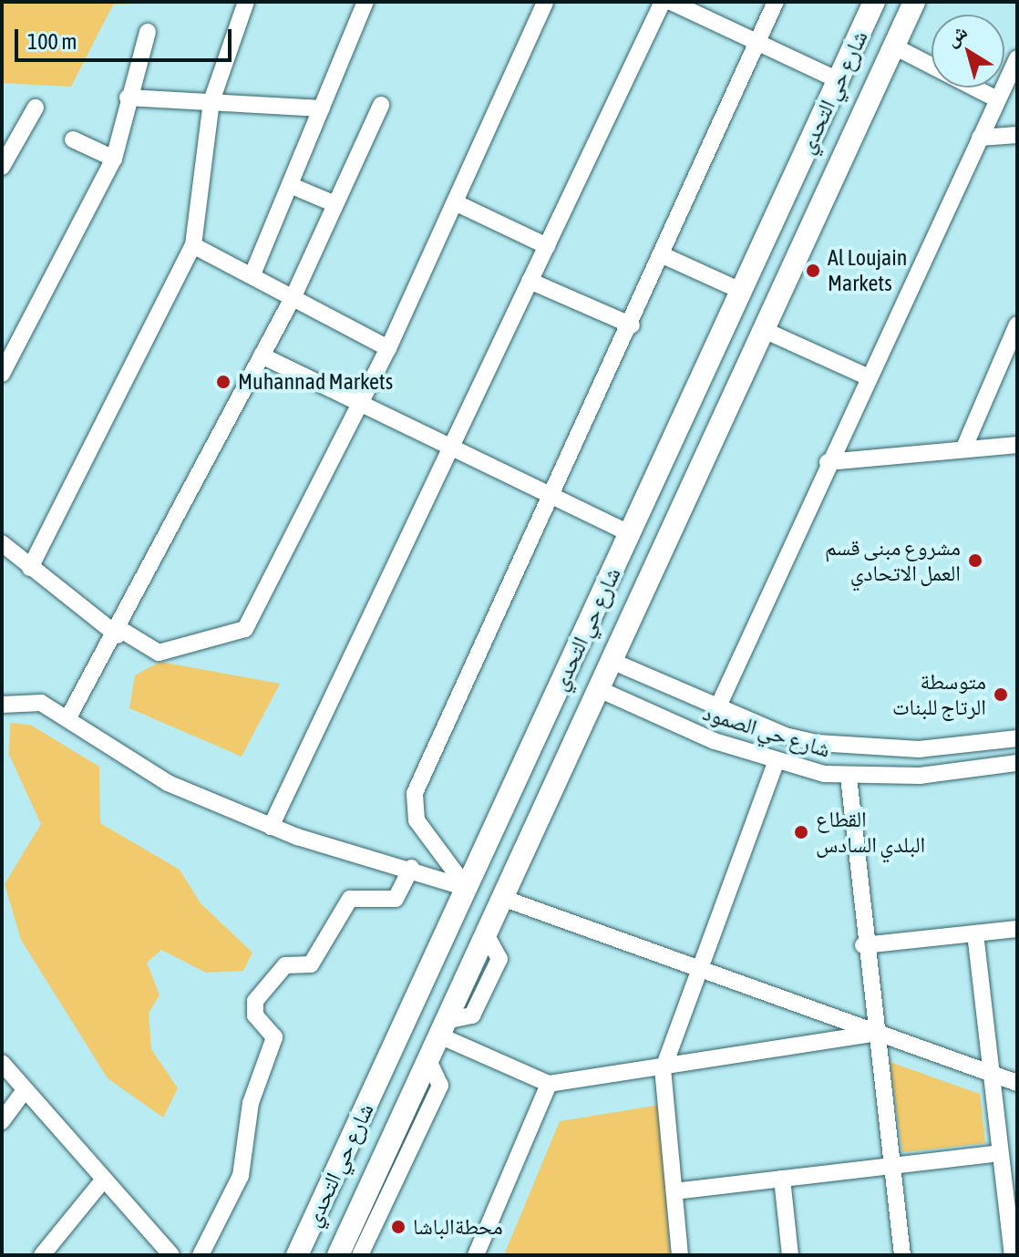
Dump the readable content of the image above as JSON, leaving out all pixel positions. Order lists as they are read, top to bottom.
{
  "streets": {
    "main road": ["شارع حي التحدي"],
    "street": ["شارع حي الصمود"]
  },
  "crossings": [
    ["شارع حي التحدي", "شارع حي الصمود"]
  ],
  "places": [
    "Al Loujain Markets",
    "Muhannad Markets",
    "مشروع مبنى قسم العمل الاتحادي",
    "متوسطة الرتاج للبنات",
    "القطاع البلدي السادس",
    "محطةالباشا"
  ],
  "scale_bar": "100 m",
  "north": "top left"
}
